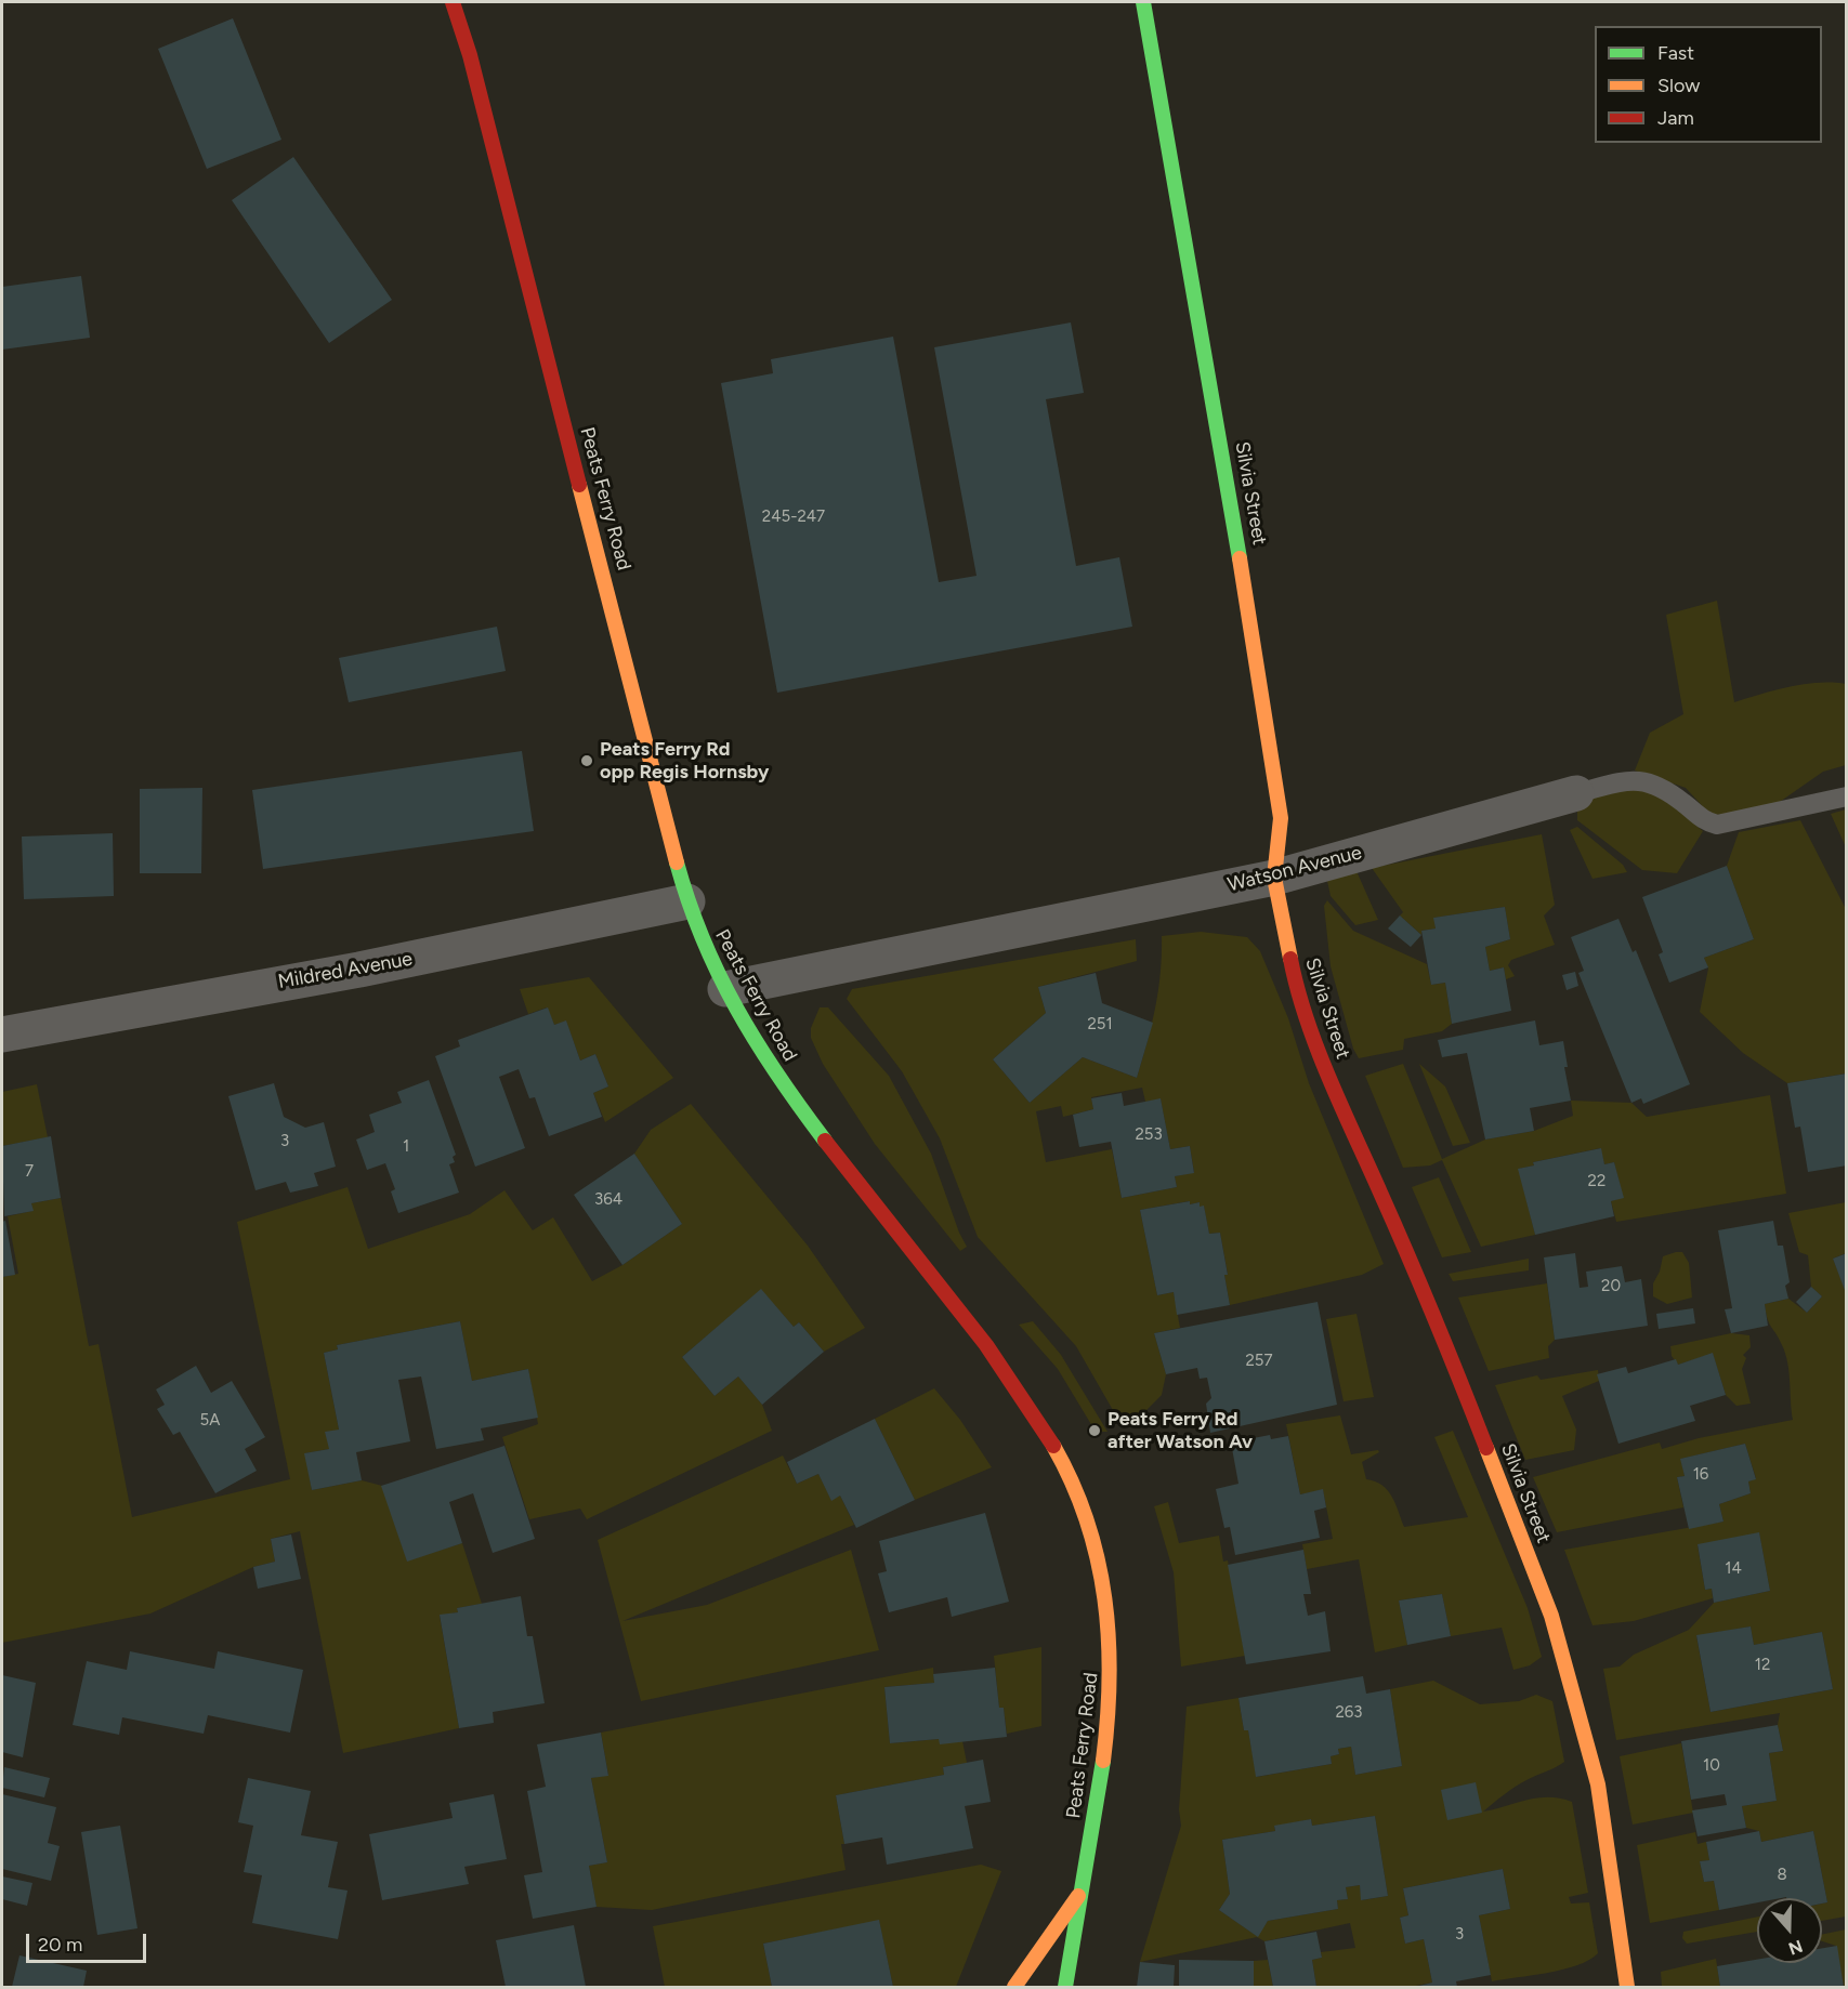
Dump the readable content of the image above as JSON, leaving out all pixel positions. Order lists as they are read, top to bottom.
{
  "streets": {
    "main road": ["Silvia Street", "Peats Ferry Road"],
    "street": ["Watson Avenue", "Mildred Avenue"]
  },
  "crossings": [
    ["Silvia Street", "Watson Avenue"],
    ["Peats Ferry Road", "Watson Avenue"],
    ["Peats Ferry Road", "Mildred Avenue"]
  ],
  "places": ["Peats Ferry Rd opp Regis Hornsby", "Peats Ferry Rd after Watson Av"],
  "house_numbers": [
    "245-247",
    "251",
    "253",
    "3",
    "1",
    "7",
    "22",
    "364",
    "20",
    "257",
    "5A",
    "16",
    "14",
    "12",
    "263",
    "10",
    "8",
    "3"
  ],
  "legend": ["Fast", "Slow", "Jam"],
  "scale_bar": "20 m",
  "north": "bottom"
}
